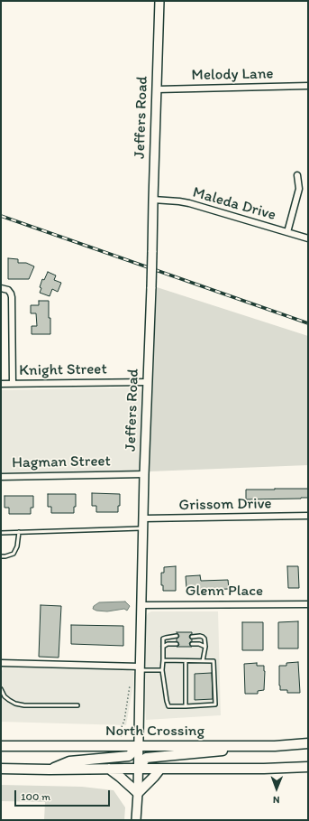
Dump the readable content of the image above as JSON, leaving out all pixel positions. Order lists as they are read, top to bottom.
{
  "streets": {
    "main road": ["Jeffers Road", "North Crossing"],
    "street": [
      "Melody Lane",
      "Maleda Drive",
      "Knight Street",
      "Hagman Street",
      "Grissom Drive",
      "Glenn Place"
    ]
  },
  "crossings": [
    ["Melody Lane", "Jeffers Road"],
    ["Jeffers Road", "Maleda Drive"],
    ["Jeffers Road", "Knight Street"],
    ["Jeffers Road", "Hagman Street"],
    ["Jeffers Road", "Grissom Drive"],
    ["Jeffers Road", "Glenn Place"],
    ["Jeffers Road", "North Crossing"]
  ],
  "scale_bar": "100 m",
  "north": "bottom"
}
